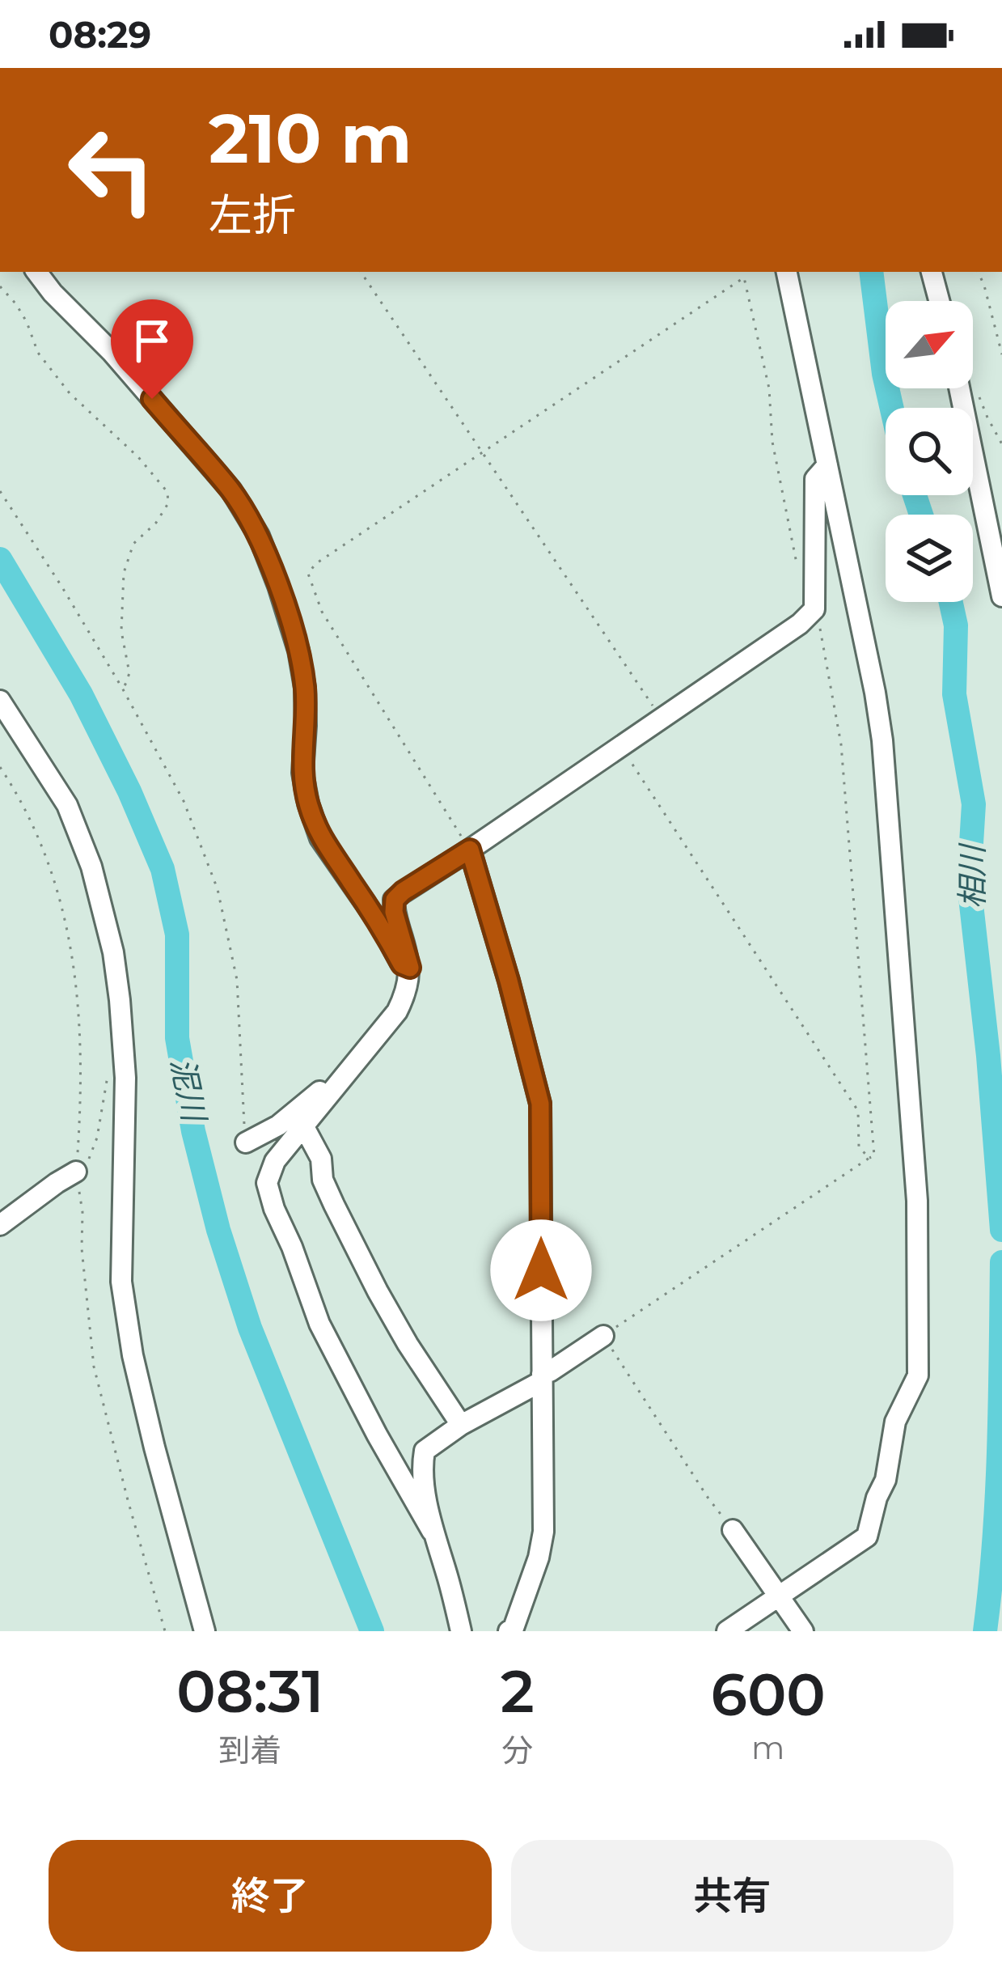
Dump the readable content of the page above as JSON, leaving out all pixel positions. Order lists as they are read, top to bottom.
{
  "water": ["相川", "泥川"],
  "north": "top right",
  "page": {
    "status": "08:29",
    "turn": ["210 m", "左折"],
    "eta": [
      "08:31",
      "到着",
      "2",
      "分",
      "600",
      "m"
    ],
    "buttons": ["終了", "共有"]
  }
}
